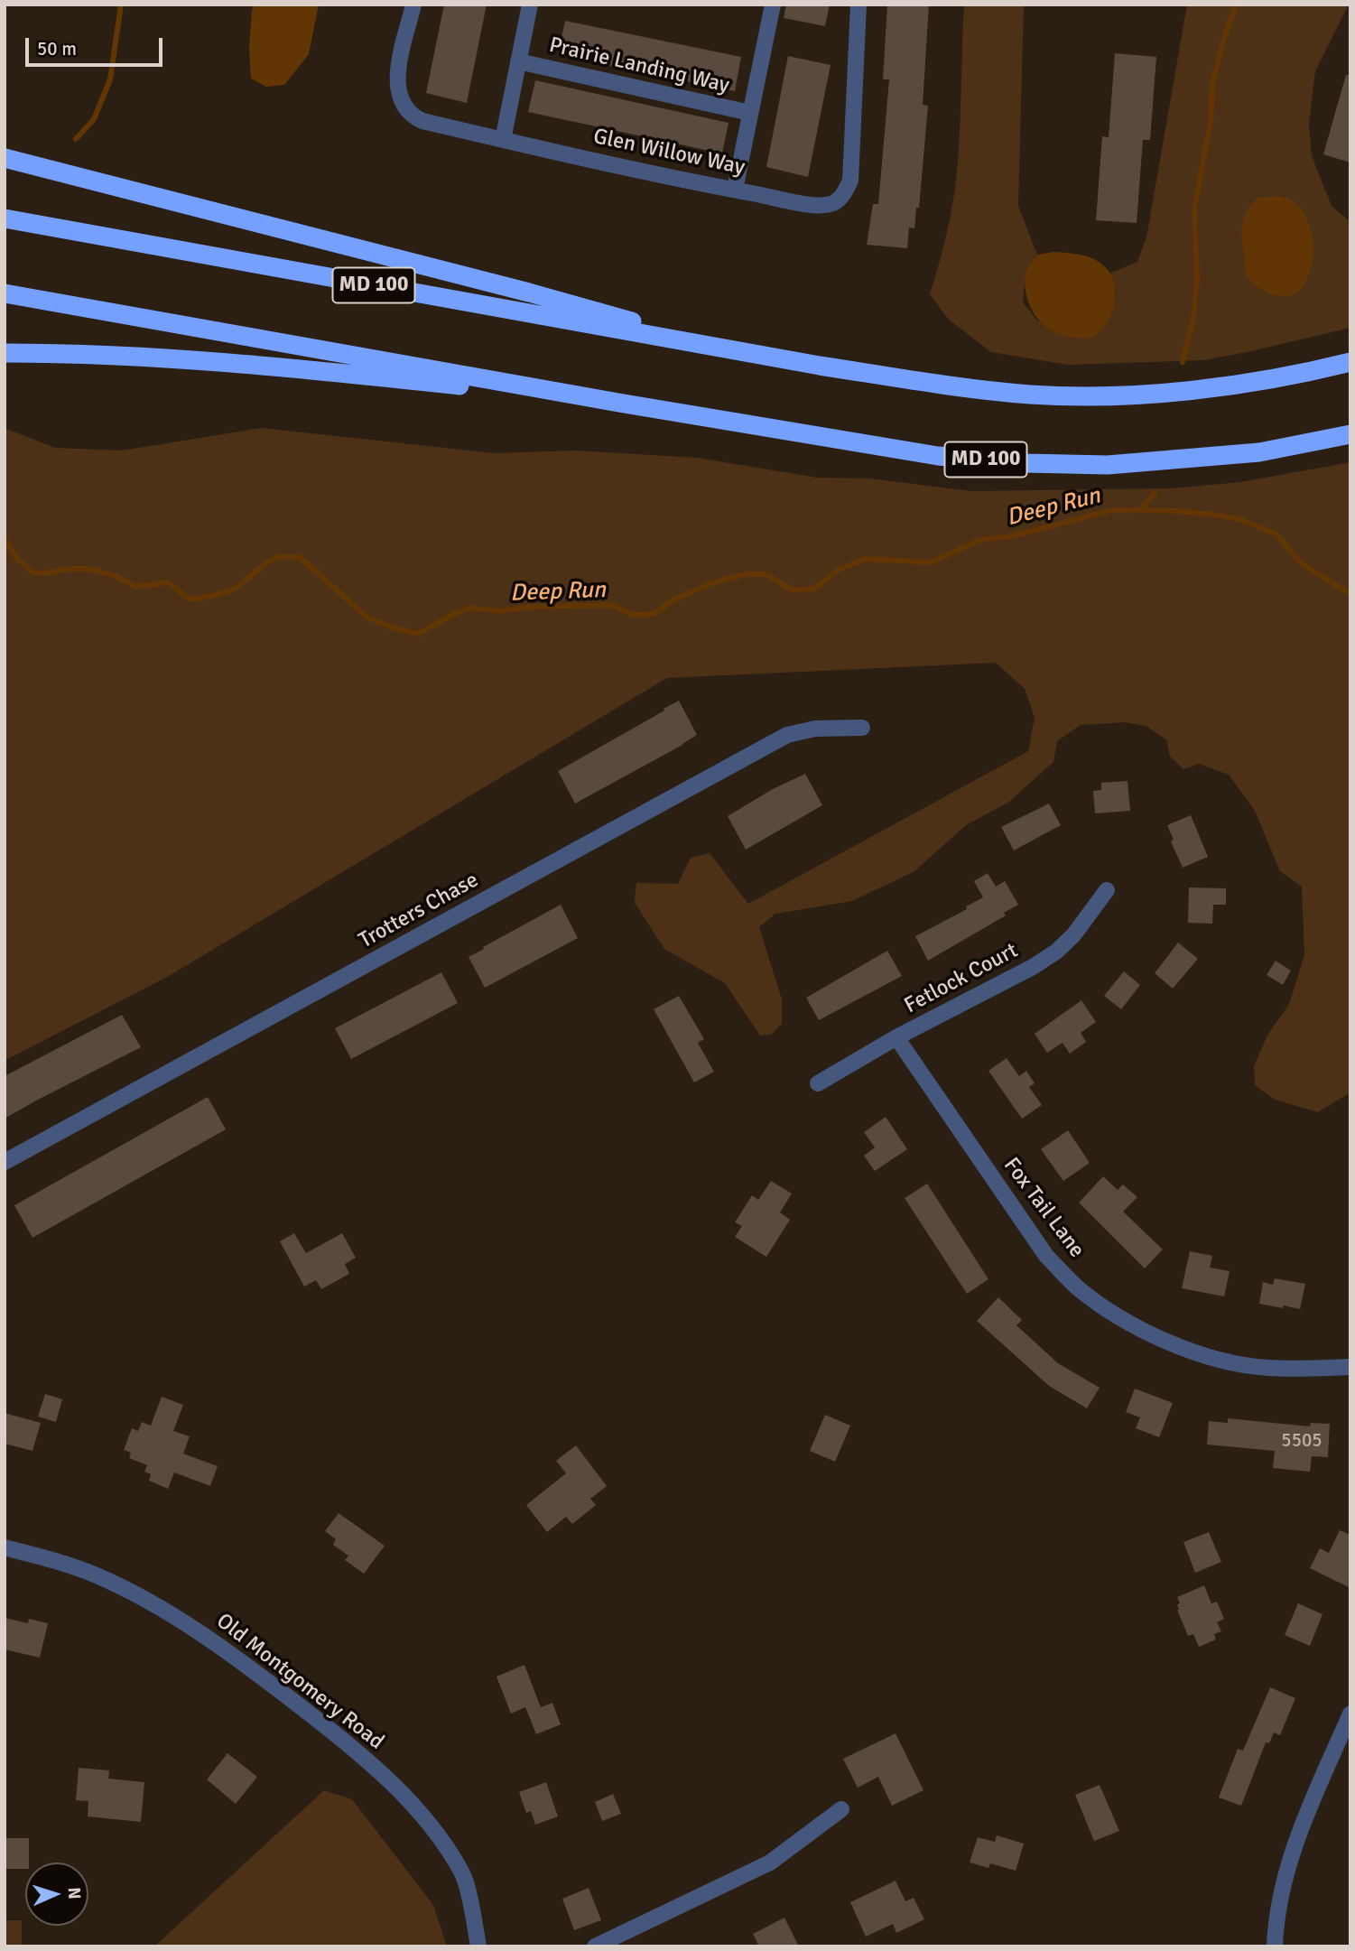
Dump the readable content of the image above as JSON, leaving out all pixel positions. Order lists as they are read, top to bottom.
{
  "streets": {
    "highway": ["MD 100"],
    "street": [
      "Prairie Landing Way",
      "Glen Willow Way",
      "Trotters Chase",
      "Fetlock Court",
      "Fox Tail Lane",
      "Old Montgomery Road"
    ]
  },
  "crossings": [
    ["Fetlock Court", "Fox Tail Lane"]
  ],
  "water": ["Deep Run"],
  "house_numbers": ["5505"],
  "scale_bar": "50 m",
  "north": "right"
}
